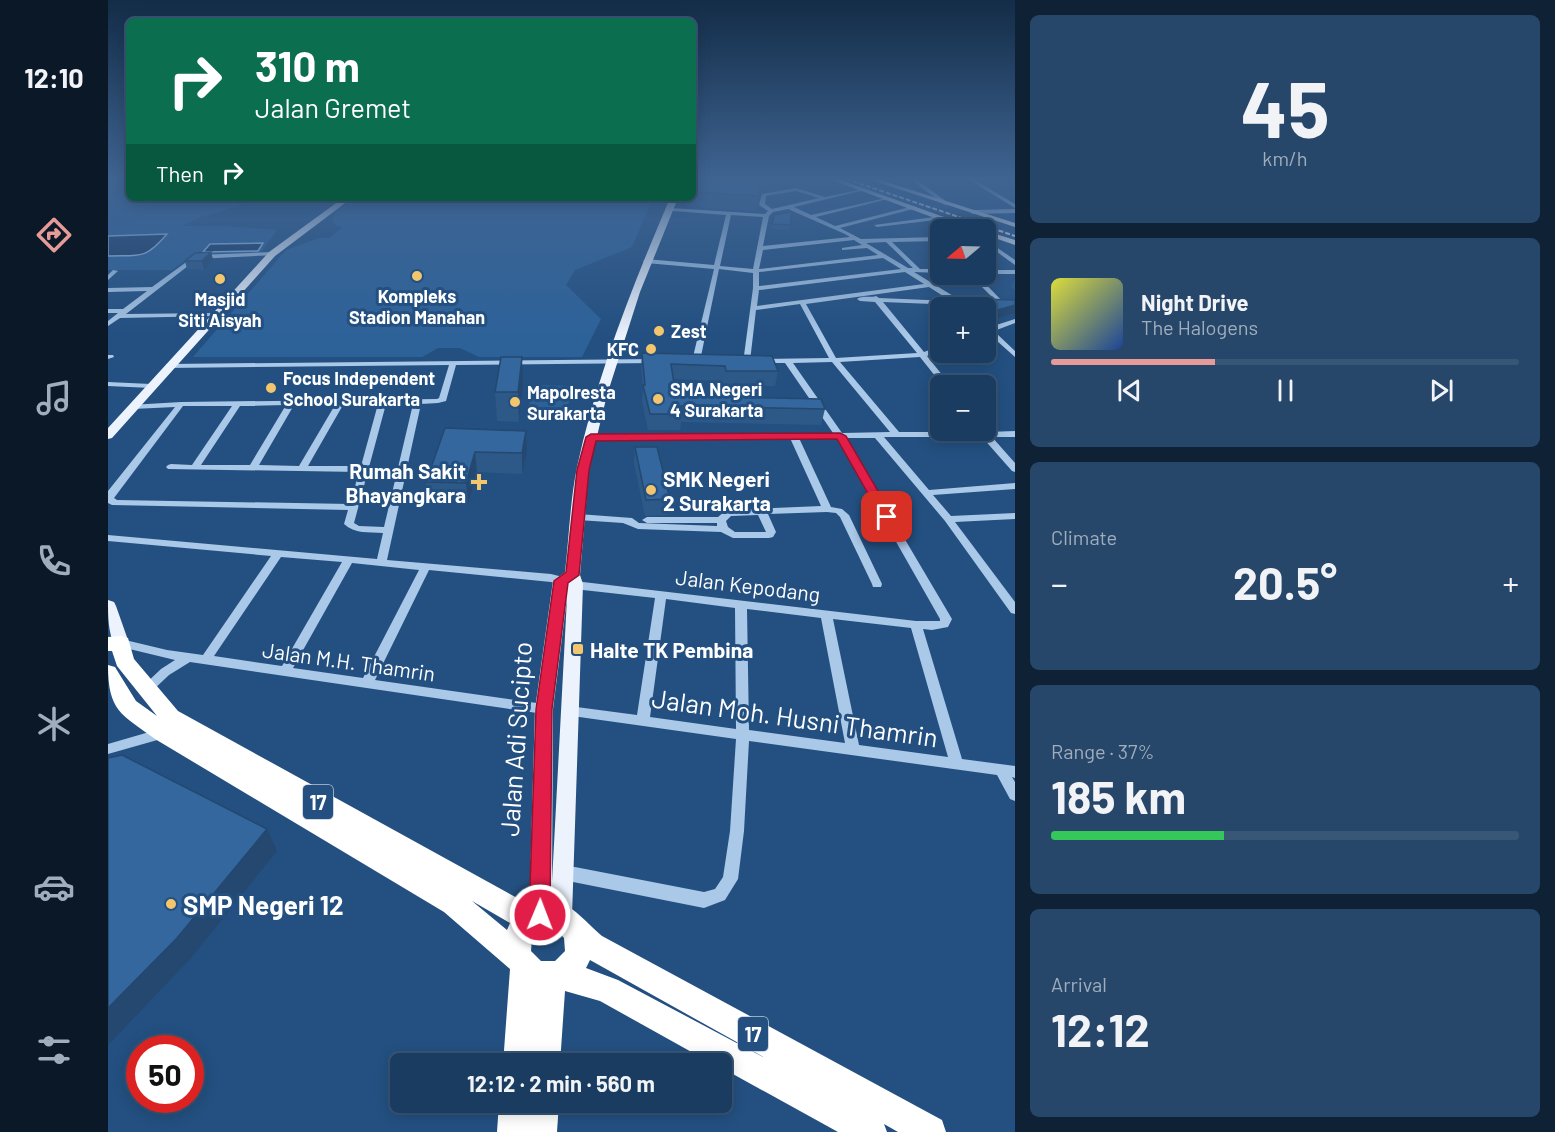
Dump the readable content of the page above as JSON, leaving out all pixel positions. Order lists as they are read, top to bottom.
{
  "streets": {
    "highway": ["17"],
    "main road": ["Jalan Adi Sucipto"],
    "street": ["Jalan Kepodang", "Jalan M.H. Thamrin", "Jalan Moh. Husni Thamrin"]
  },
  "crossings": [
    ["Jalan Kepodang", "Jalan Adi Sucipto"],
    ["Jalan M.H. Thamrin", "Jalan Adi Sucipto"],
    ["Jalan M.H. Thamrin", "17"],
    ["Jalan Moh. Husni Thamrin", "Jalan Adi Sucipto"],
    ["Jalan Adi Sucipto", "17"]
  ],
  "places": {
    "other": [
      "Kompleks Stadion Manahan",
      "Masjid Siti Aisyah",
      "Zest",
      "KFC",
      "Focus Independent School Surakarta",
      "SMA Negeri 4 Surakarta",
      "Mapolresta Surakarta",
      "SMK Negeri 2 Surakarta",
      "SMP Negeri 12"
    ],
    "health": ["Rumah Sakit Bhayangkara"],
    "transit": ["Halte TK Pembina"]
  },
  "north": "left",
  "page": {
    "tabs": "12:10",
    "tile": [
      ["45", "km/h"],
      "Climate",
      ["Range · 37%", "185 km"],
      ["Arrival", "12:12"]
    ],
    "turn": ["310 m", "Jalan Gremet"],
    "then": "Then",
    "map_buttons": ["+", "−"],
    "song": ["Night Drive", "The Halogens"],
    "heat": ["−", "20.5°", "+"],
    "limit": "50",
    "trip": "12:12 · 2 min · 560 m"
  }
}
